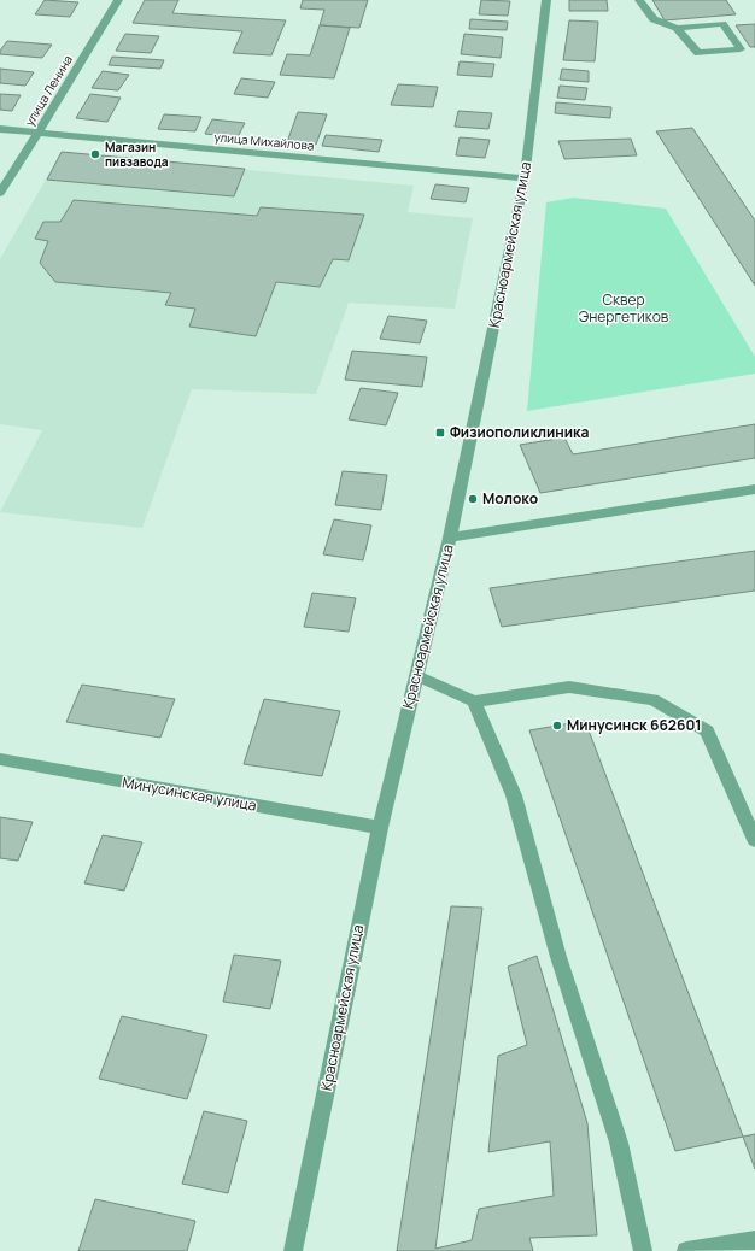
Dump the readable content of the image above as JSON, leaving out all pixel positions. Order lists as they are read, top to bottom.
{
  "streets": {
    "street": [
      "улица Ленина",
      "улица Михайлова",
      "Красноармейская улица",
      "Минусинская улица"
    ]
  },
  "crossings": [
    ["улица Ленина", "улица Михайлова"],
    ["улица Михайлова", "Красноармейская улица"],
    ["Красноармейская улица", "Минусинская улица"]
  ],
  "parks": ["Сквер Энергетиков"],
  "places": {
    "other": ["Магазин пивзавода", "Молоко", "Минусинск 662601"],
    "transit": ["Физиополиклиника"]
  }
}
